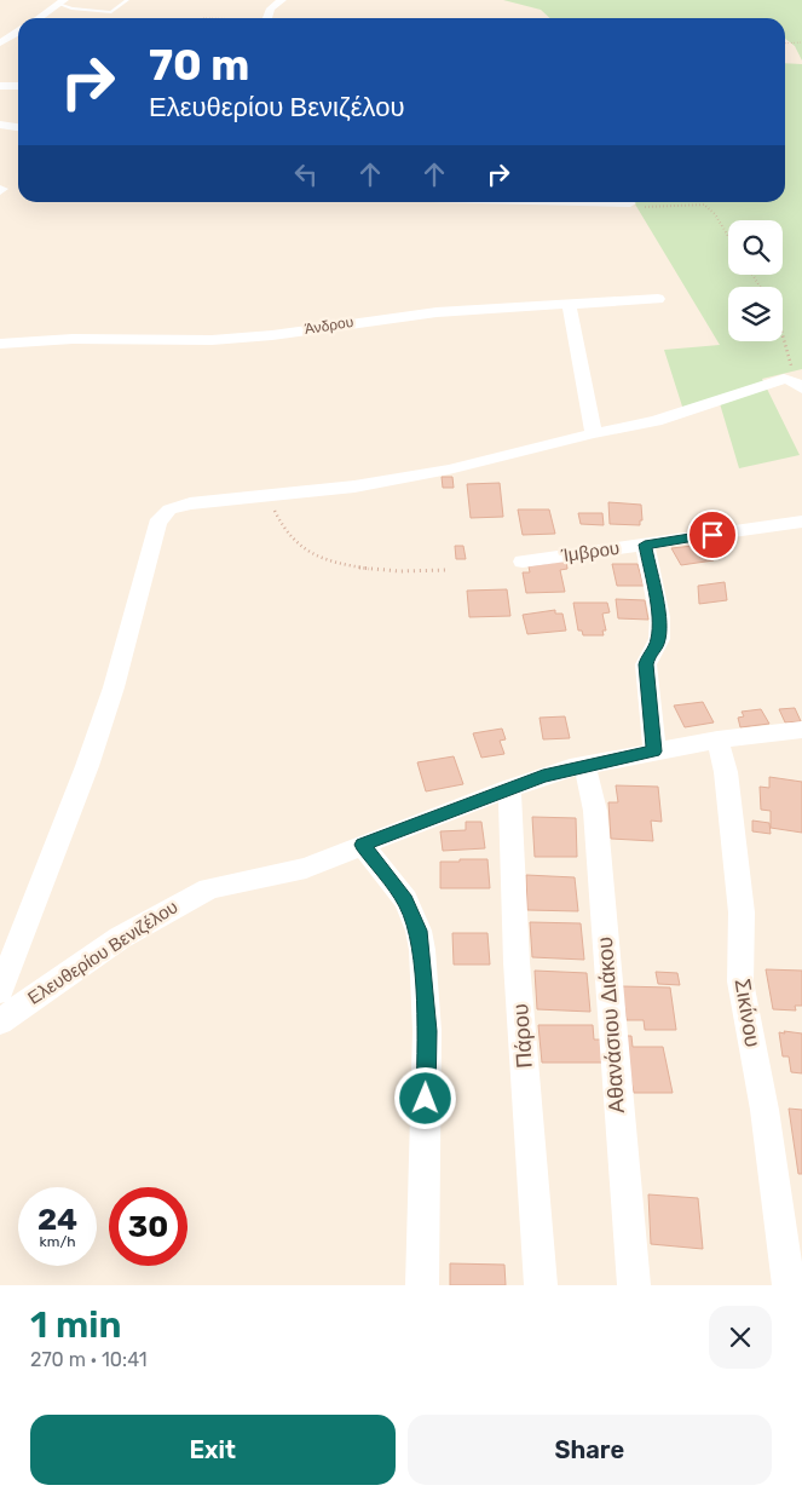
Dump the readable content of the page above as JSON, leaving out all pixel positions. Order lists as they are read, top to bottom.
{
  "streets": {
    "street": [
      "Άνδρου",
      "Ίμβρου",
      "Ελευθερίου Βενιζέλου",
      "Σικίνου",
      "Αθανάσιου Διάκου",
      "Πάρου"
    ]
  },
  "crossings": [
    ["Ελευθερίου Βενιζέλου", "Σικίνου"],
    ["Ελευθερίου Βενιζέλου", "Αθανάσιου Διάκου"],
    ["Ελευθερίου Βενιζέλου", "Πάρου"]
  ],
  "page": {
    "turn": ["70 m", "Ελευθερίου Βενιζέλου"],
    "speed": "24 km/h",
    "limit": "30",
    "heading": ["1 min", "270 m · 10:41"],
    "buttons": ["Exit", "Share"]
  }
}
